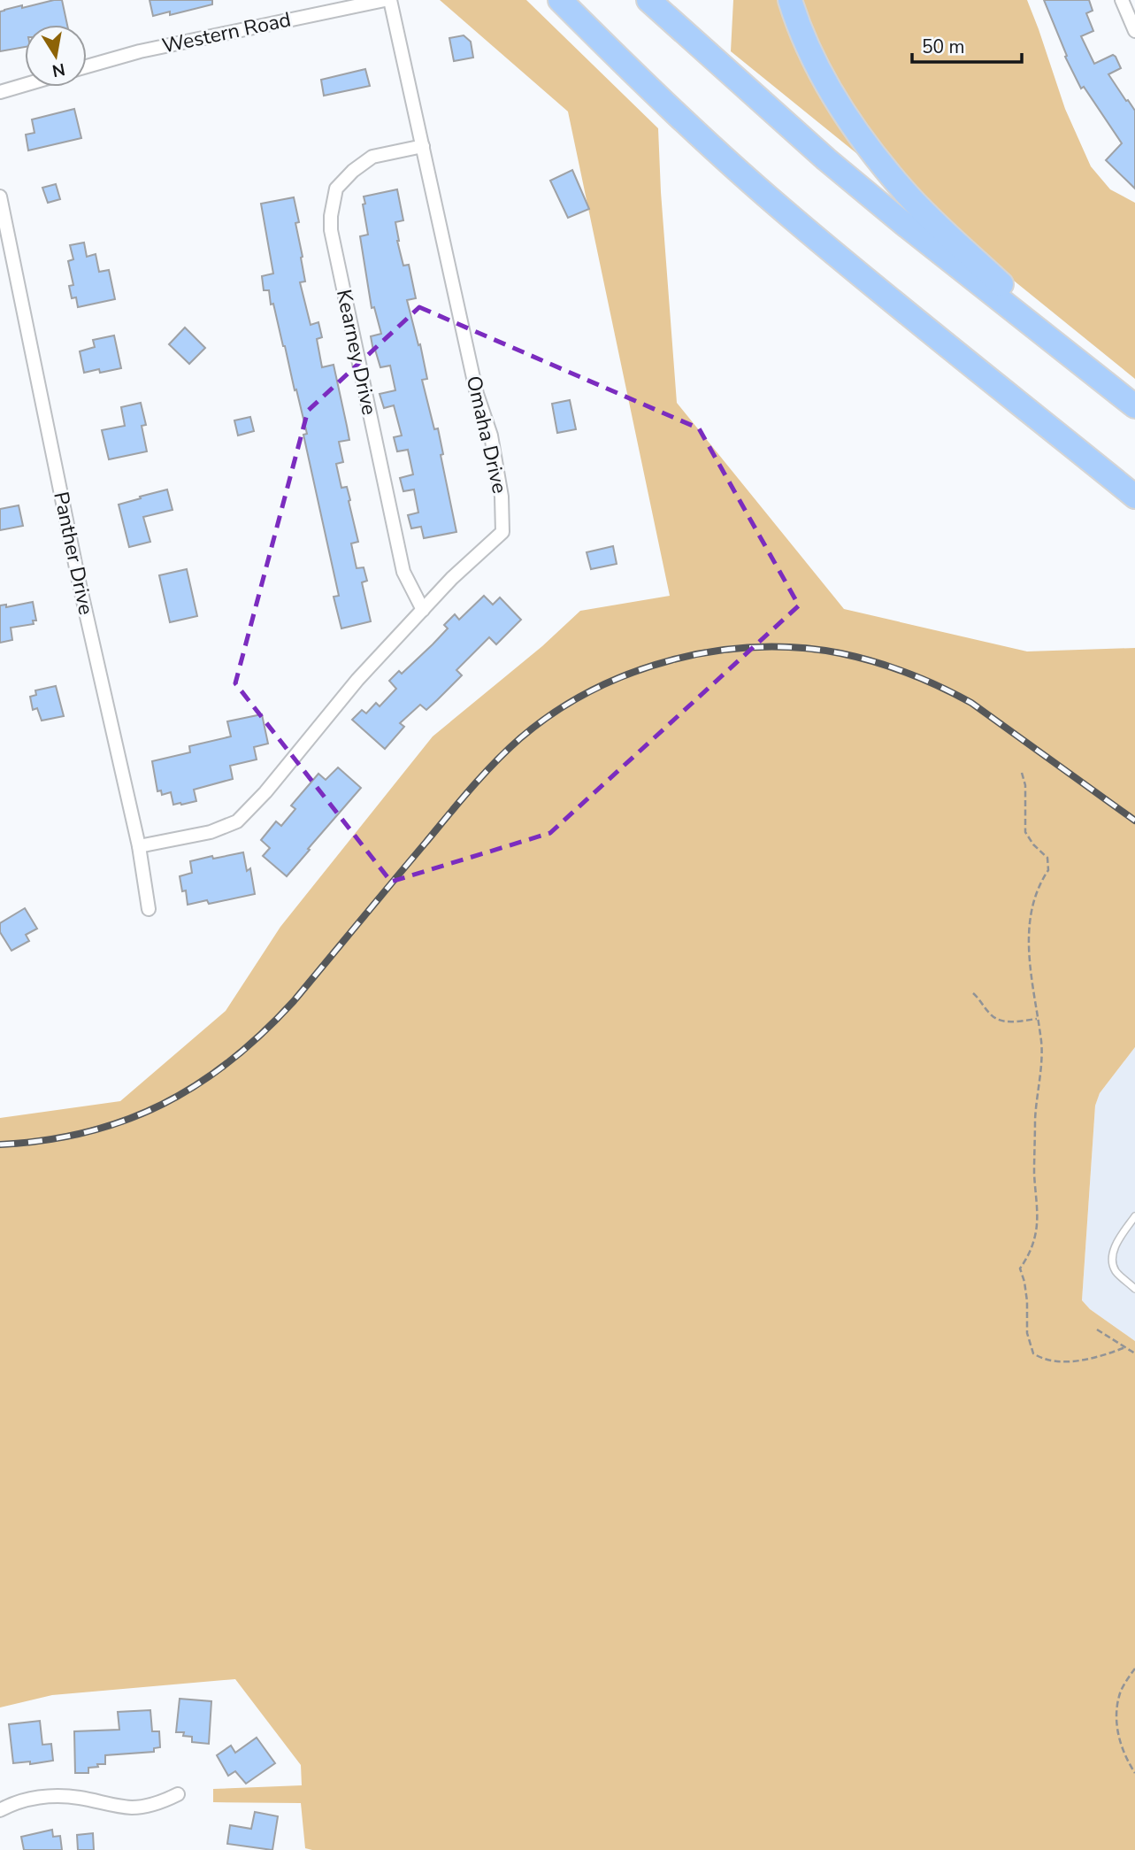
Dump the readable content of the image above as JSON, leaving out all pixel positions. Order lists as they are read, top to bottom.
{
  "streets": {
    "street": [
      "Western Road",
      "Kearney Drive",
      "Omaha Drive",
      "Panther Drive"
    ]
  },
  "crossings": [
    ["Kearney Drive", "Omaha Drive"],
    ["Omaha Drive", "Panther Drive"]
  ],
  "scale_bar": "50 m",
  "north": "bottom"
}
